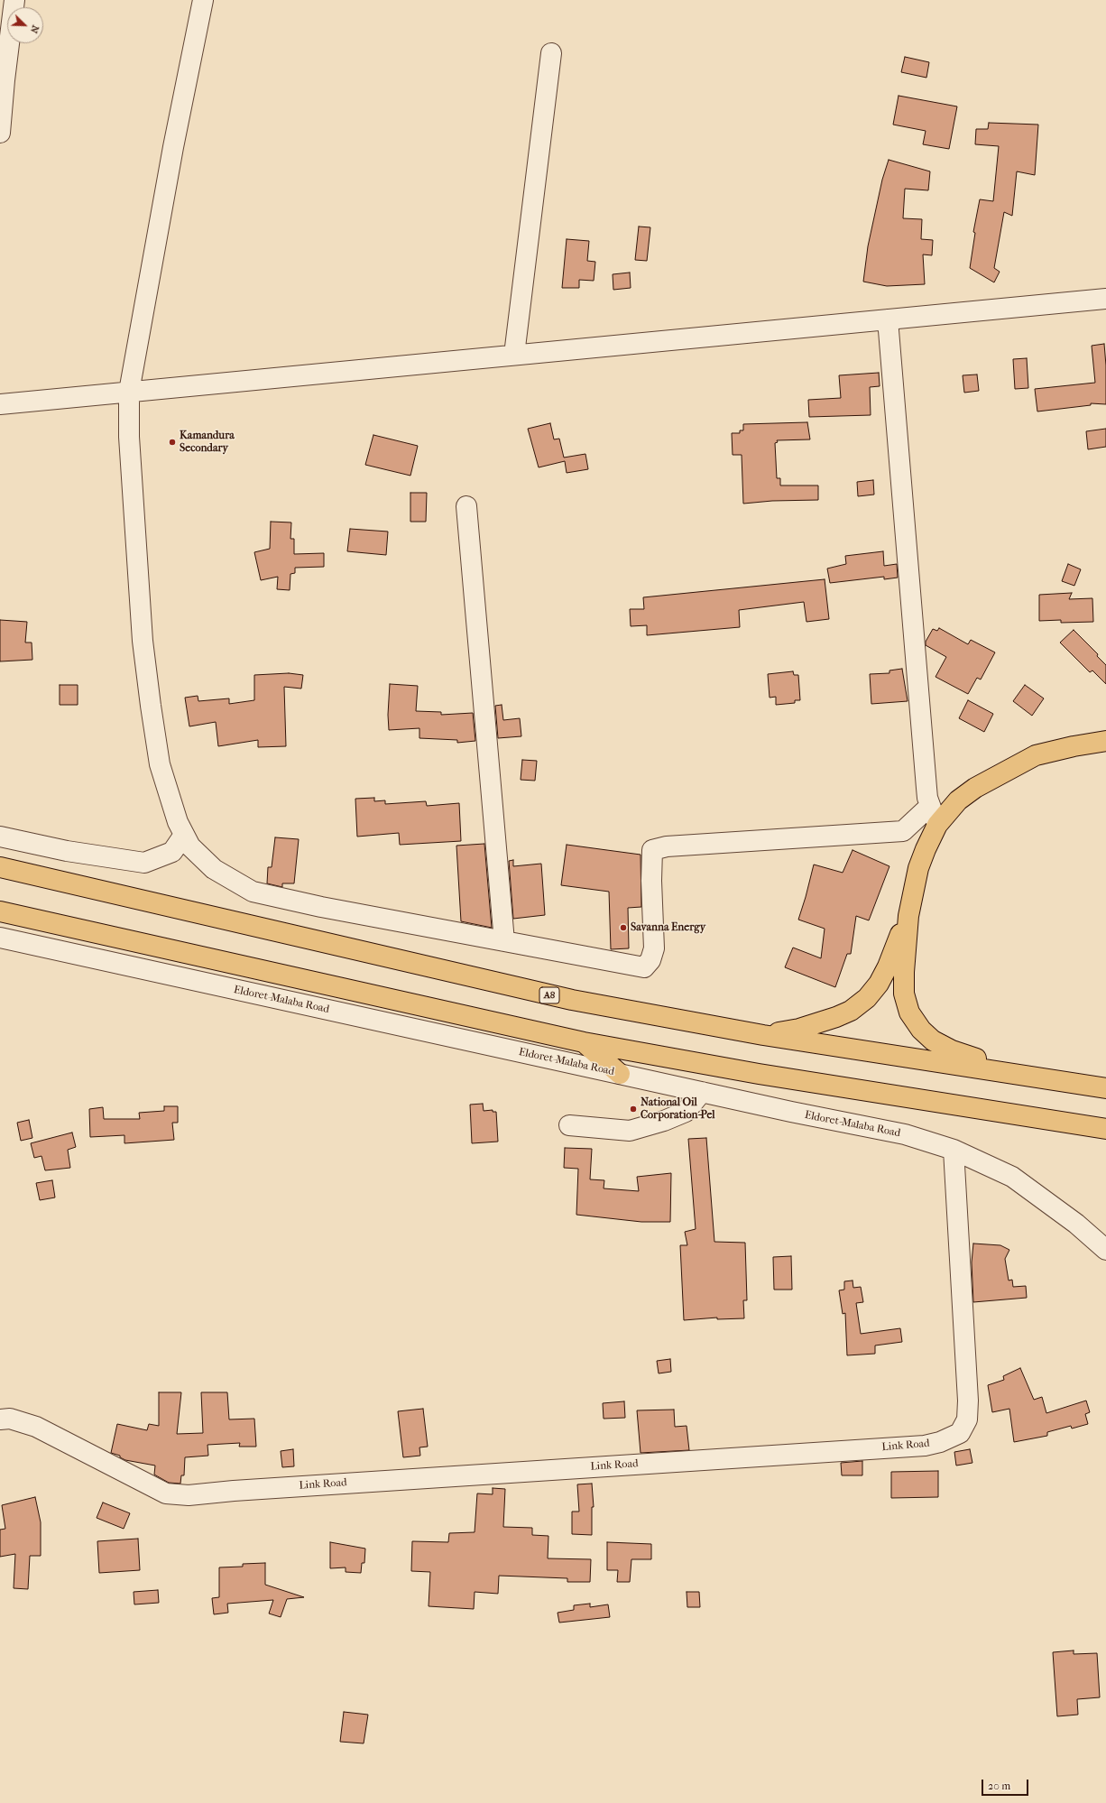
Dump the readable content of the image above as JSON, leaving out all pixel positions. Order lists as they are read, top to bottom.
{
  "streets": {
    "highway": ["A8"],
    "street": ["Eldoret-Malaba Road", "Link Road"]
  },
  "crossings": [
    ["Eldoret-Malaba Road", "Link Road"]
  ],
  "places": ["Kamandura Secondary", "Savanna Energy", "National Oil Corporation-Pel"],
  "scale_bar": "20 m",
  "north": "bottom right"
}
